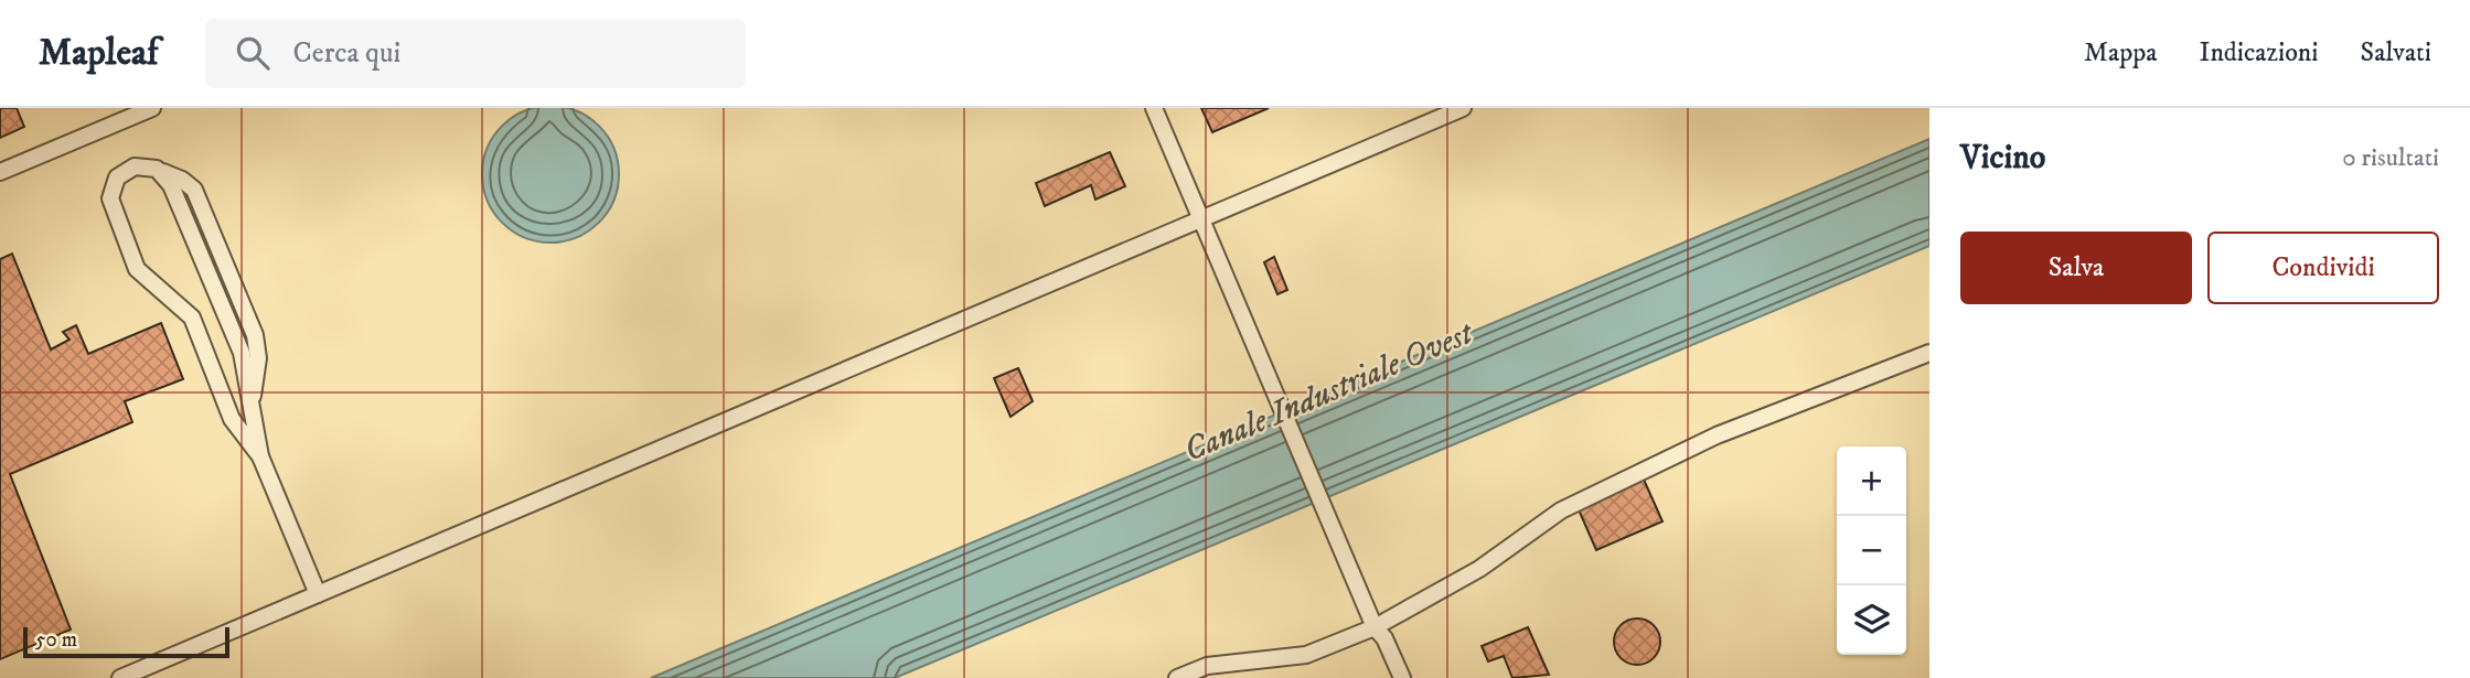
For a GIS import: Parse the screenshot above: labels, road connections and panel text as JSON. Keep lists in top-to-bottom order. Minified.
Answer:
{"water":["Canale Industriale Ovest"],"scale_bar":"50 m","page":{"header":"Mapleaf","search":"Cerca qui","nav":["Mappa","Indicazioni","Salvati"],"heading":["Vicino","0 risultati"],"buttons":["Salva","Condividi"],"map_buttons":["+","−"],"scale":"50 m"}}
